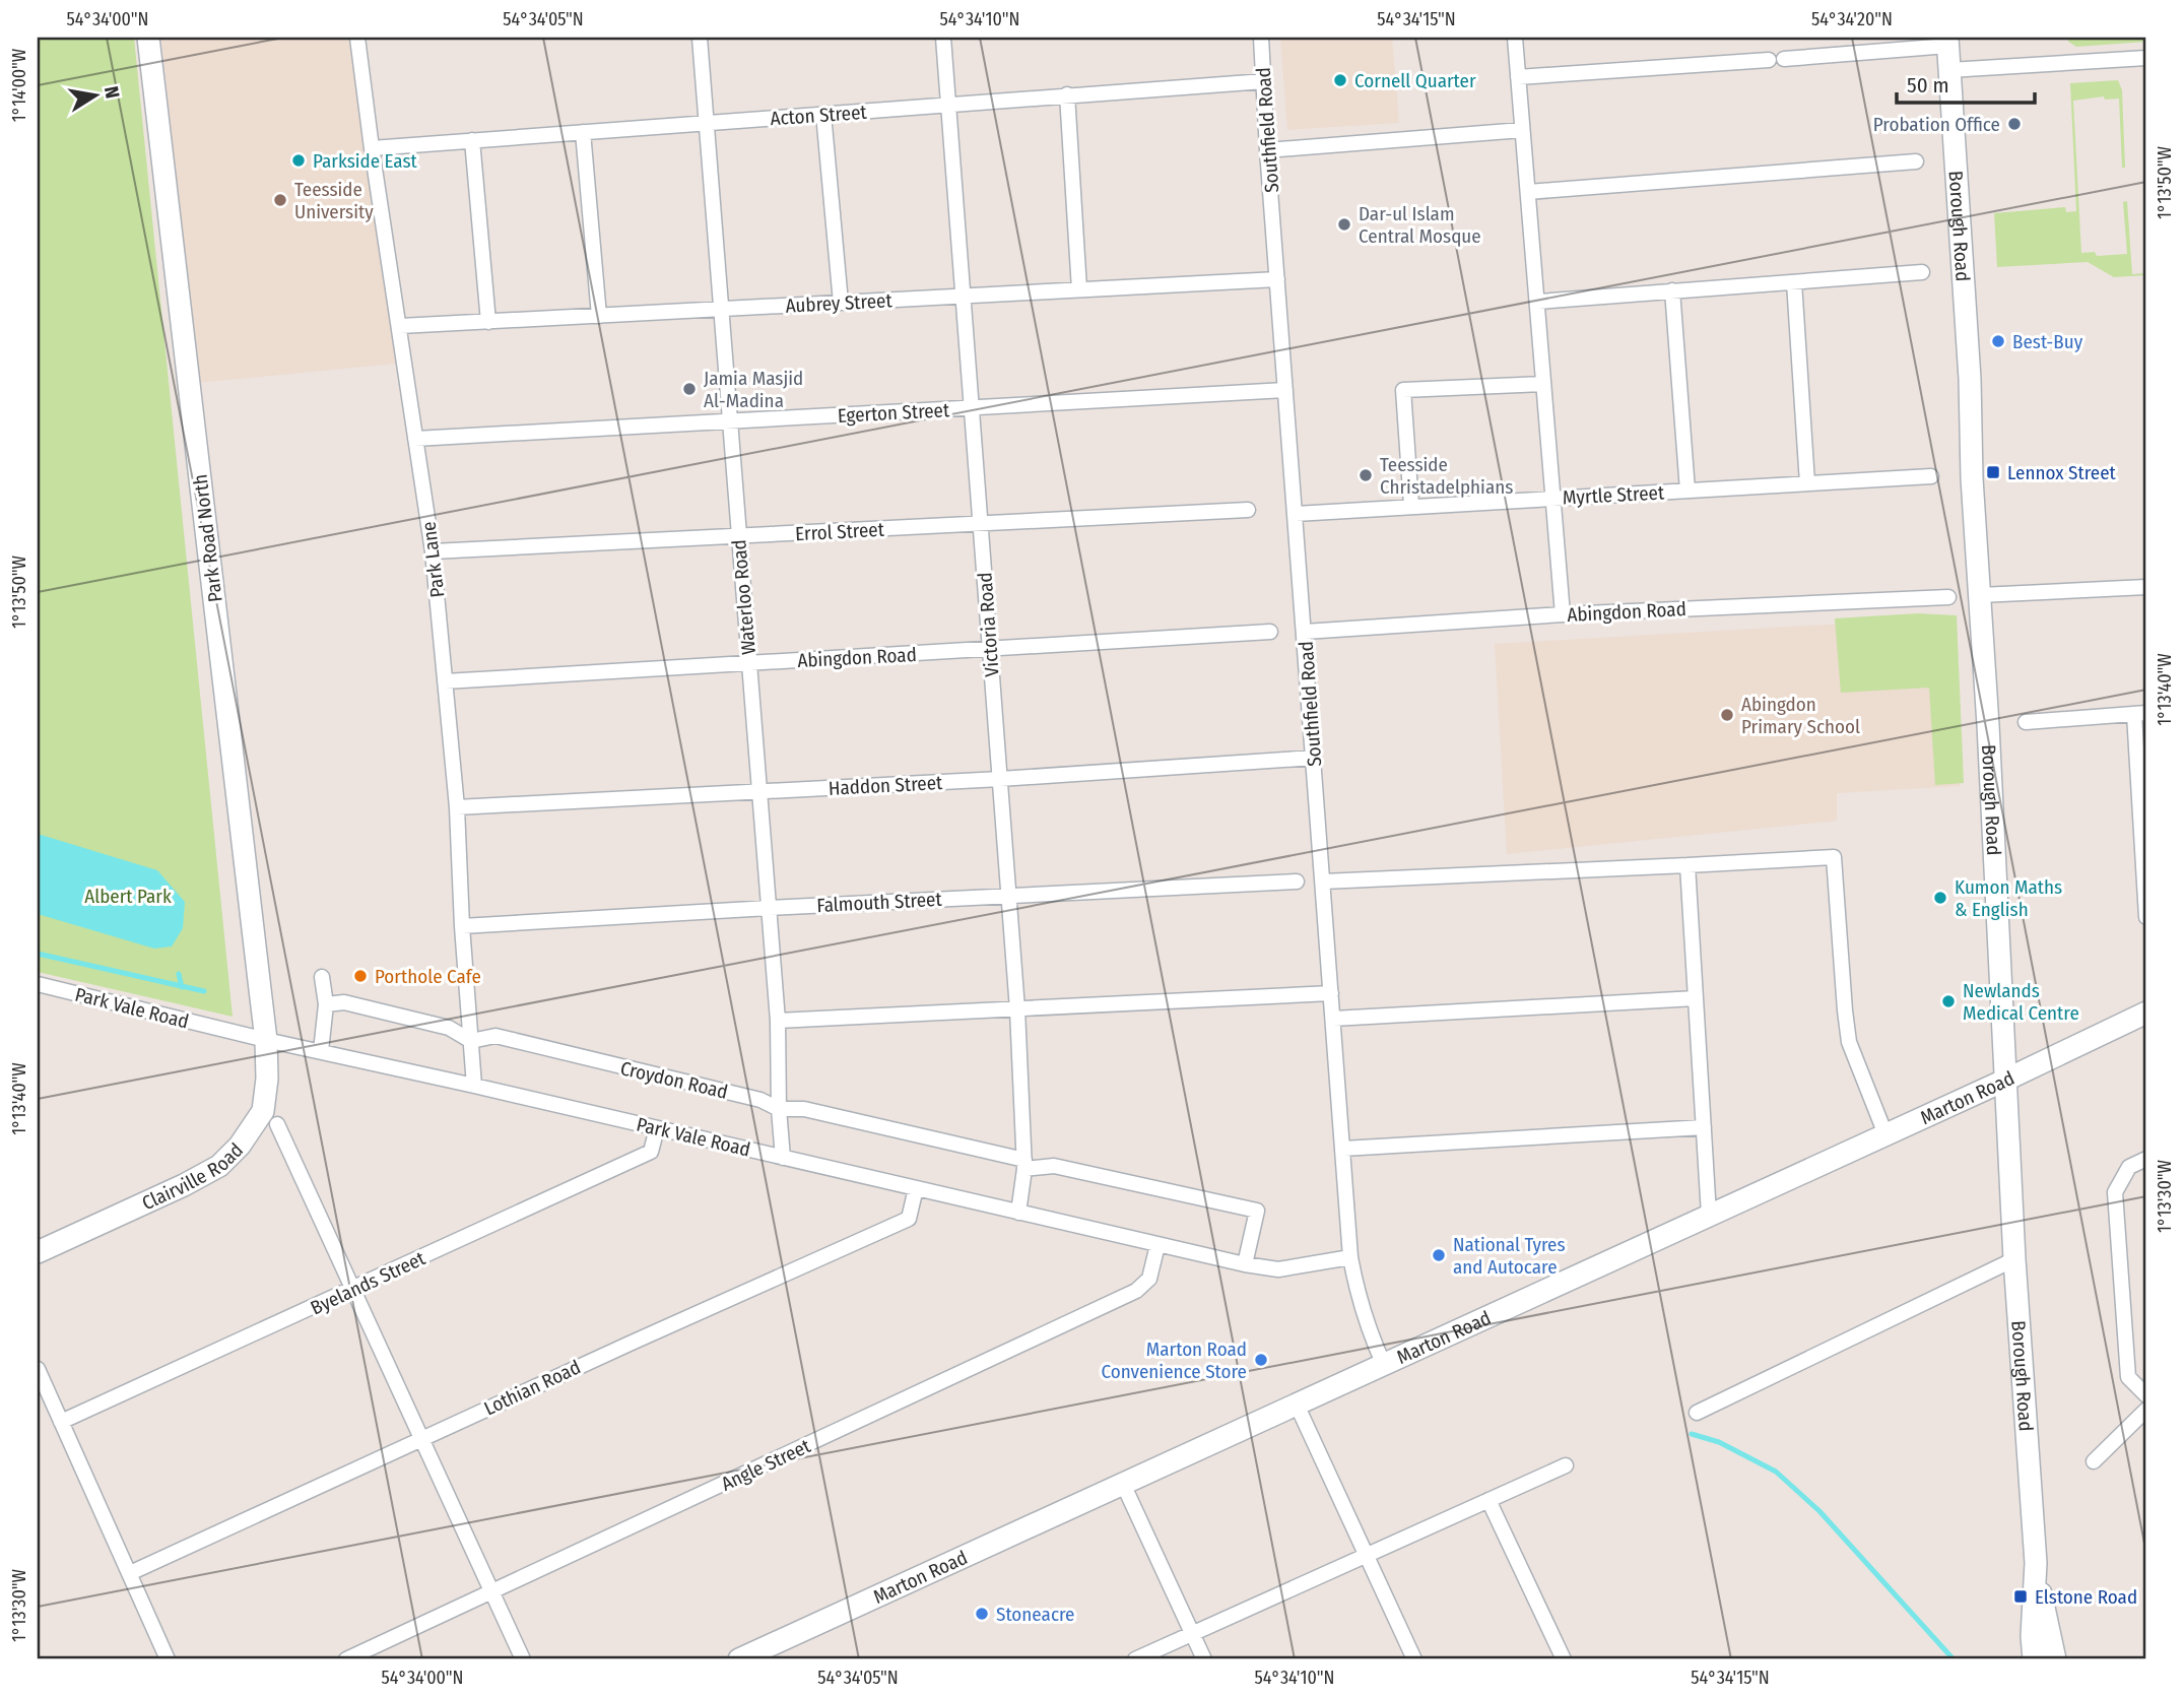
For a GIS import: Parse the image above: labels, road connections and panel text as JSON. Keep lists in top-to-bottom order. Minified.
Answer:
{"streets":{"street":["Acton Street","Southfield Road","Borough Road","Aubrey Street","Egerton Street","Myrtle Street","Errol Street","Park Road North","Park Lane","Waterloo Road","Abingdon Road","Victoria Road","Haddon Street","Falmouth Street","Park Vale Road","Croydon Road","Marton Road","Clairville Road","Byelands Street","Lothian Road","Angle Street"]},"crossings":[["Acton Street","Southfield Road"],["Acton Street","Park Lane"],["Acton Street","Waterloo Road"],["Acton Street","Victoria Road"],["Southfield Road","Aubrey Street"],["Southfield Road","Egerton Street"],["Southfield Road","Myrtle Street"],["Southfield Road","Abingdon Road"],["Southfield Road","Haddon Street"],["Southfield Road","Park Vale Road"],["Southfield Road","Marton Road"],["Borough Road","Marton Road"],["Aubrey Street","Park Lane"],["Aubrey Street","Waterloo Road"],["Aubrey Street","Victoria Road"],["Egerton Street","Park Lane"],["Egerton Street","Waterloo Road"],["Egerton Street","Victoria Road"],["Errol Street","Park Lane"],["Errol Street","Waterloo Road"],["Errol Street","Victoria Road"],["Park Road North","Park Vale Road"],["Park Road North","Clairville Road"],["Park Lane","Abingdon Road"],["Park Lane","Haddon Street"],["Park Lane","Falmouth Street"],["Park Lane","Park Vale Road"],["Park Lane","Croydon Road"],["Waterloo Road","Abingdon Road"],["Waterloo Road","Haddon Street"],["Waterloo Road","Falmouth Street"],["Waterloo Road","Park Vale Road"],["Waterloo Road","Croydon Road"],["Abingdon Road","Victoria Road"],["Victoria Road","Haddon Street"],["Victoria Road","Falmouth Street"],["Victoria Road","Park Vale Road"],["Victoria Road","Croydon Road"],["Park Vale Road","Croydon Road"],["Park Vale Road","Clairville Road"],["Park Vale Road","Byelands Street"],["Park Vale Road","Lothian Road"],["Park Vale Road","Angle Street"]],"parks":["Albert Park"],"places":{"other":["Cornell Quarter","Probation Office","Parkside East","Teesside University","Dar-ul Islam Central Mosque","Best-Buy","Jamia Masjid Al-Madina","Teesside Christadelphians","Abingdon Primary School","Kumon Maths & English","Porthole Cafe","Newlands Medical Centre","National Tyres and Autocare","Marton Road Convenience Store","Stoneacre"],"transit":["Lennox Street","Elstone Road"]},"scale_bar":"50 m","north":"right","coordinates":["54°34'00\"N","54°34'05\"N","54°34'10\"N","54°34'15\"N","54°34'20\"N","1°14'00\"W","1°13'50\"W","1°13'40\"W","1°13'30\"W"]}
